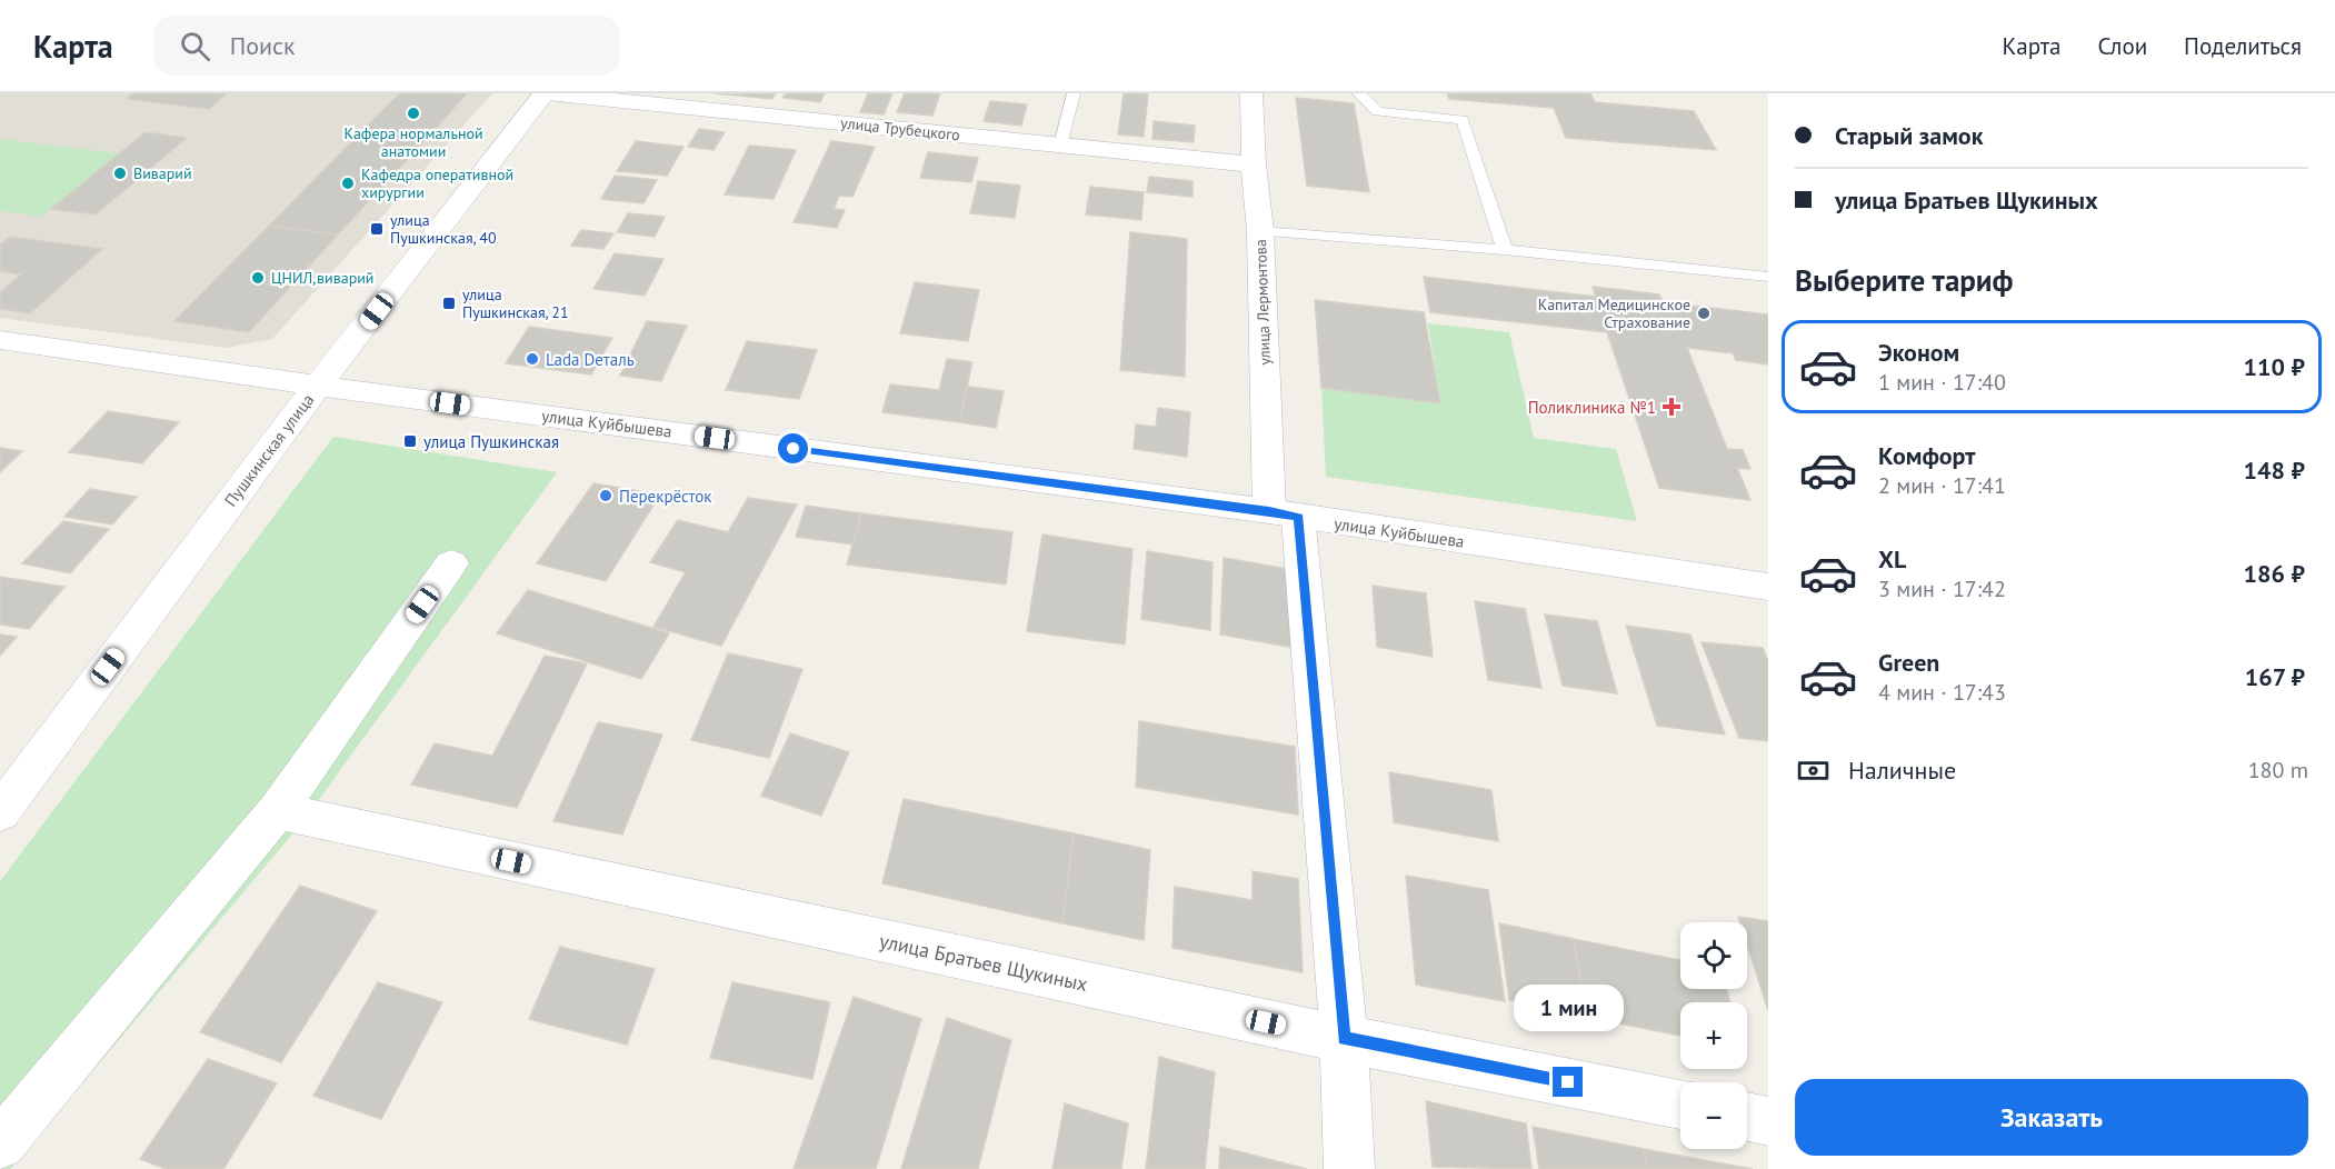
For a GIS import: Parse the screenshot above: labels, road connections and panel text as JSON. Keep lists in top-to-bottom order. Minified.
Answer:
{"streets":{"street":["улица Трубецкого","улица Лермонтова","улица Куйбышева","Пушкинская улица","улица Братьев Щукиных"]},"crossings":[["улица Трубецкого","улица Лермонтова"],["улица Трубецкого","Пушкинская улица"],["улица Лермонтова","улица Куйбышева"],["улица Лермонтова","улица Братьев Щукиных"],["улица Куйбышева","Пушкинская улица"]],"places":{"other":["Кафера нормальной анатомии","Виварий","Кафедра оперативной хирургии","ЦНИЛ,виварий","Капитал Медицинское Страхование","Lada Dеталь","Перекрёсток"],"transit":["улица Пушкинская, 40","улица Пушкинская, 21","улица Пушкинская"],"health":["Поликлиника №1"]},"page":{"header":"Карта","search":"Поиск","nav":["Карта","Слои","Поделиться"],"banner":["Старый замок","улица Братьев Щукиных"],"heading":"Выберите тариф","list":[{"name":"Эконом","note":"1 мин · 17:40","value":"110 ₽"},{"name":"Комфорт","note":"2 мин · 17:41","value":"148 ₽"},{"name":"XL","note":"3 мин · 17:42","value":"186 ₽"},{"name":"Green","note":"4 мин · 17:43","value":"167 ₽"}],"pay":["Наличные","180 m"],"map_buttons":["+","−"],"bubble":"1 мин","buttons":"Заказать"}}
